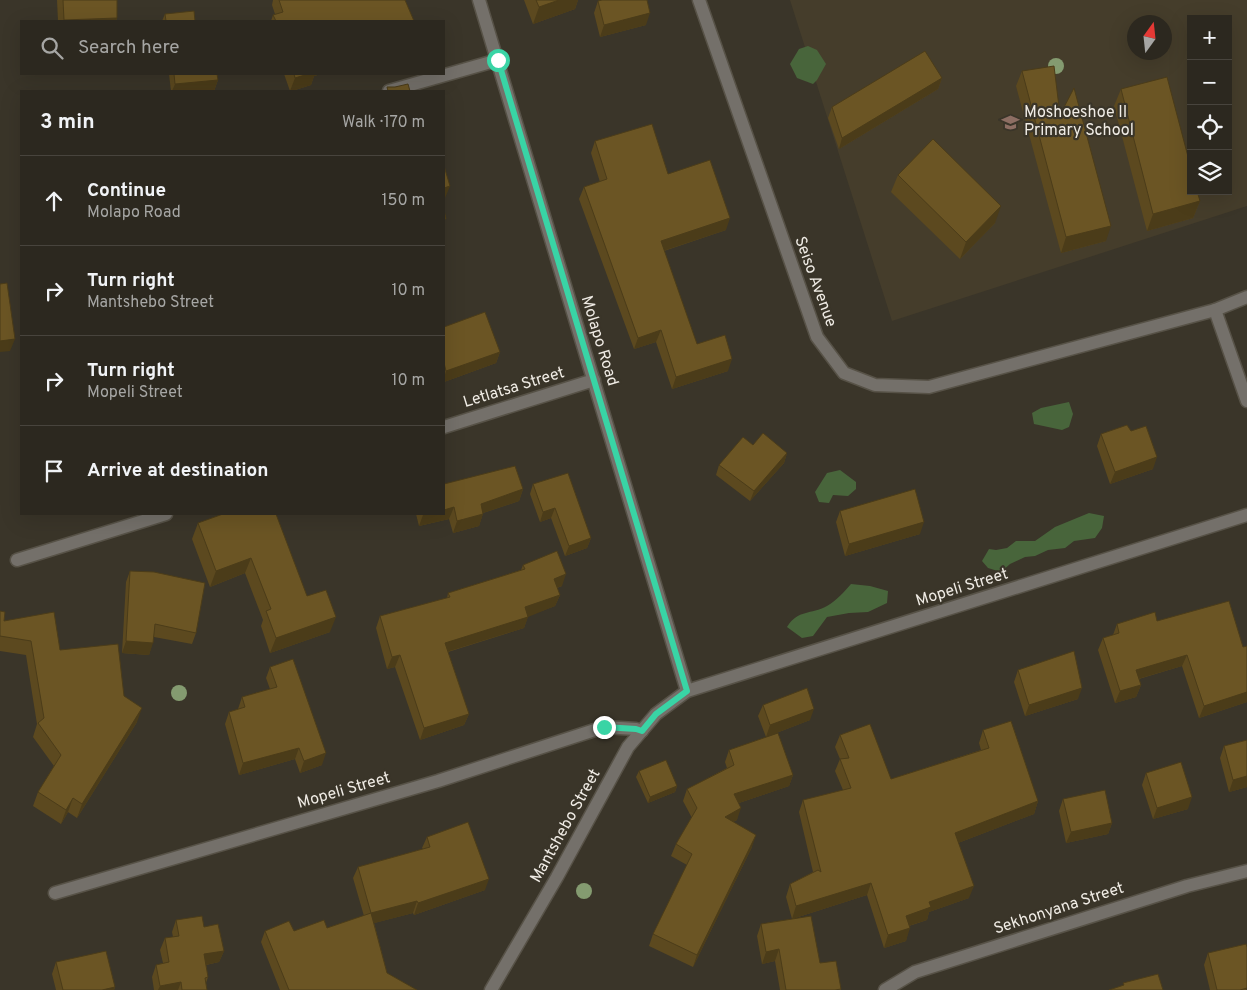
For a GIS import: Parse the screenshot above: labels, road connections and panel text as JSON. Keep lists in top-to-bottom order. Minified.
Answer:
{"streets":{"street":["Seiso Avenue","Molapo Road","Letlatsa Street","Mopeli Street","Mantshebo Street","Sekhonyana Street"]},"crossings":[["Molapo Road","Letlatsa Street"],["Molapo Road","Mopeli Street"],["Molapo Road","Mantshebo Street"],["Mopeli Street","Mantshebo Street"]],"places":{"school or university":["Moshoeshoe II Primary School"]},"north":"top","page":{"map_buttons":["+","−"],"search":"Search here","heading":["3 min","Walk · 170 m"],"list":[["Continue","Molapo Road","150 m"],["Turn right","Mantshebo Street","10 m"],["Turn right","Mopeli Street","10 m"],"Arrive at destination"]}}
